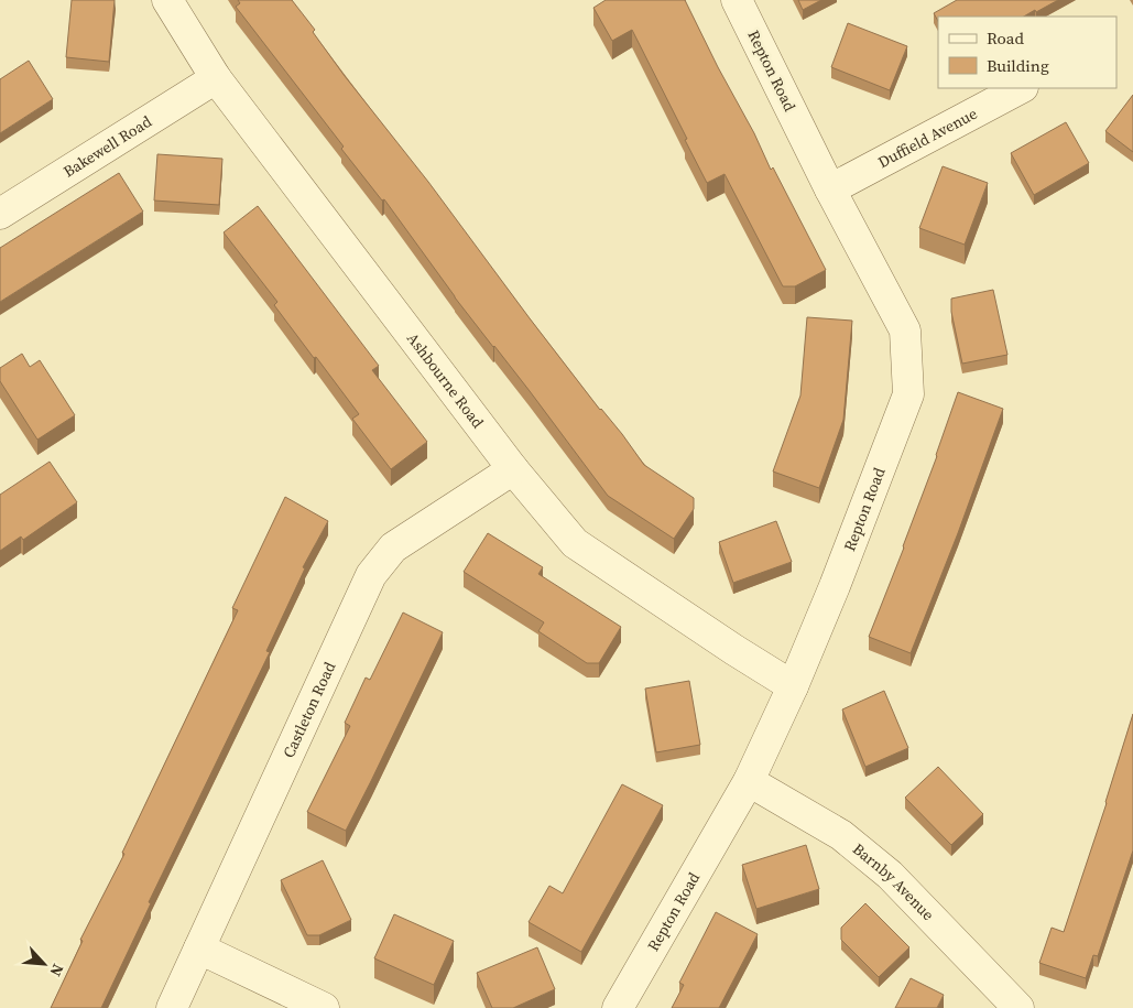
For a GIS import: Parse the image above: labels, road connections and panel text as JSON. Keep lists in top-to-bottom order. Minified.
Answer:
{"streets":{"street":["Repton Road","Duffield Avenue","Bakewell Road","Ashbourne Road","Castleton Road","Barnby Avenue"]},"crossings":[["Repton Road","Duffield Avenue"],["Repton Road","Ashbourne Road"],["Repton Road","Barnby Avenue"],["Bakewell Road","Ashbourne Road"],["Ashbourne Road","Castleton Road"]],"legend":["Road","Building"],"north":"bottom right"}
